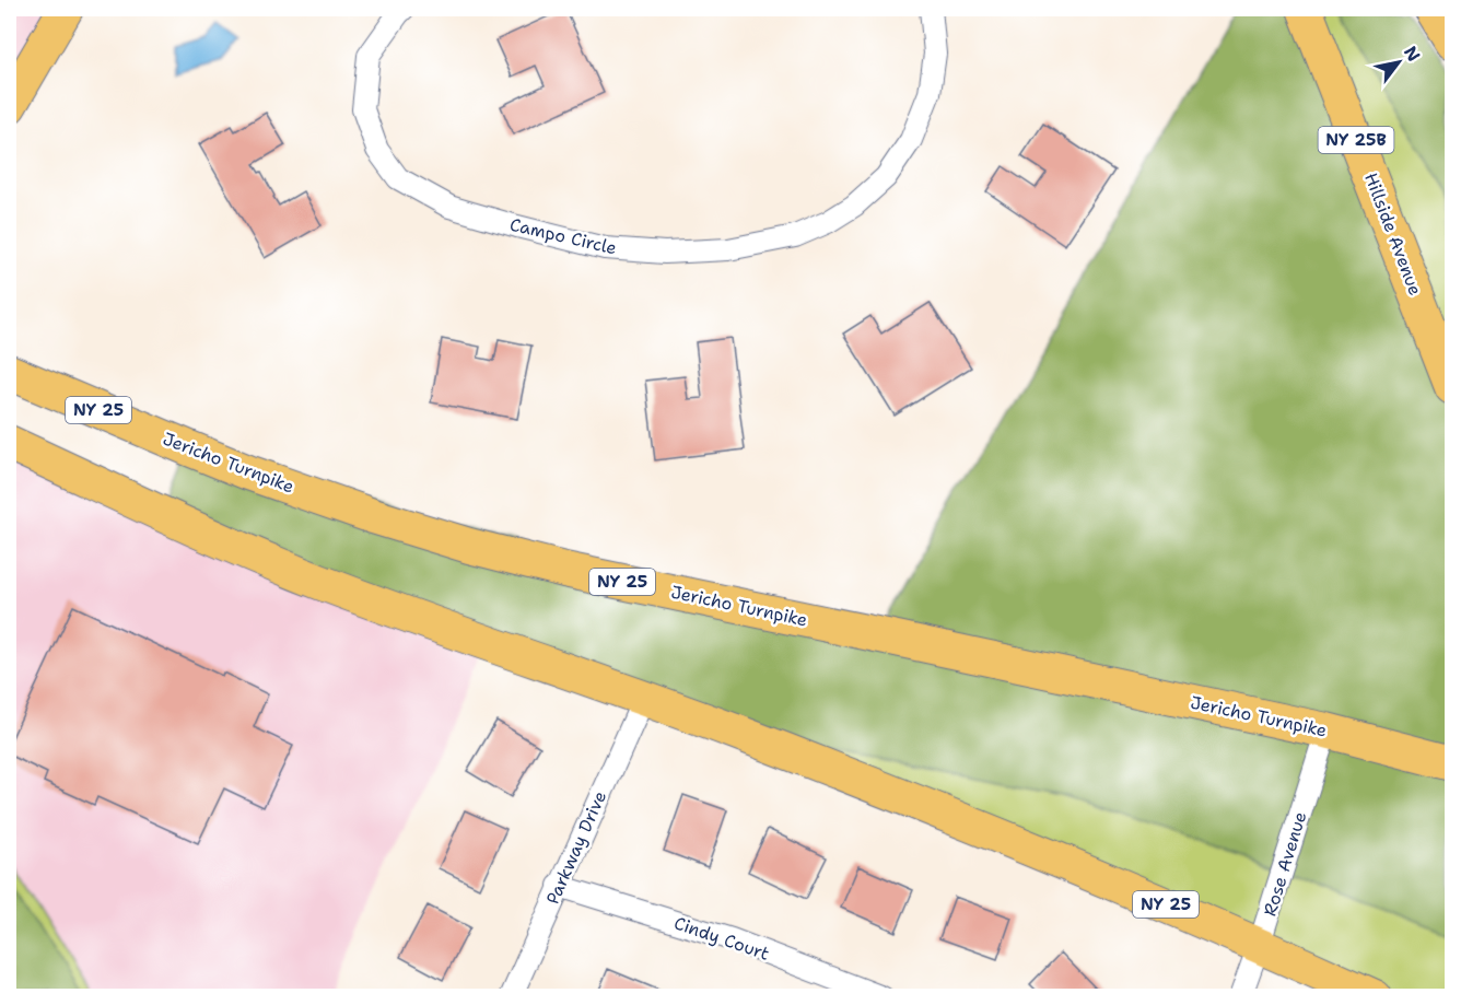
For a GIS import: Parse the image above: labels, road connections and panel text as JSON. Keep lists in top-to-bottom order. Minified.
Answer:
{"streets":{"main road":["NY 25B","Hillside Avenue","NY 25","Jericho Turnpike"],"street":["Campo Circle","Parkway Drive","Rose Avenue","Cindy Court"]},"crossings":[["NY 25","Parkway Drive"],["NY 25","Rose Avenue"],["Jericho Turnpike","Rose Avenue"],["Parkway Drive","Cindy Court"]],"north":"top right"}
